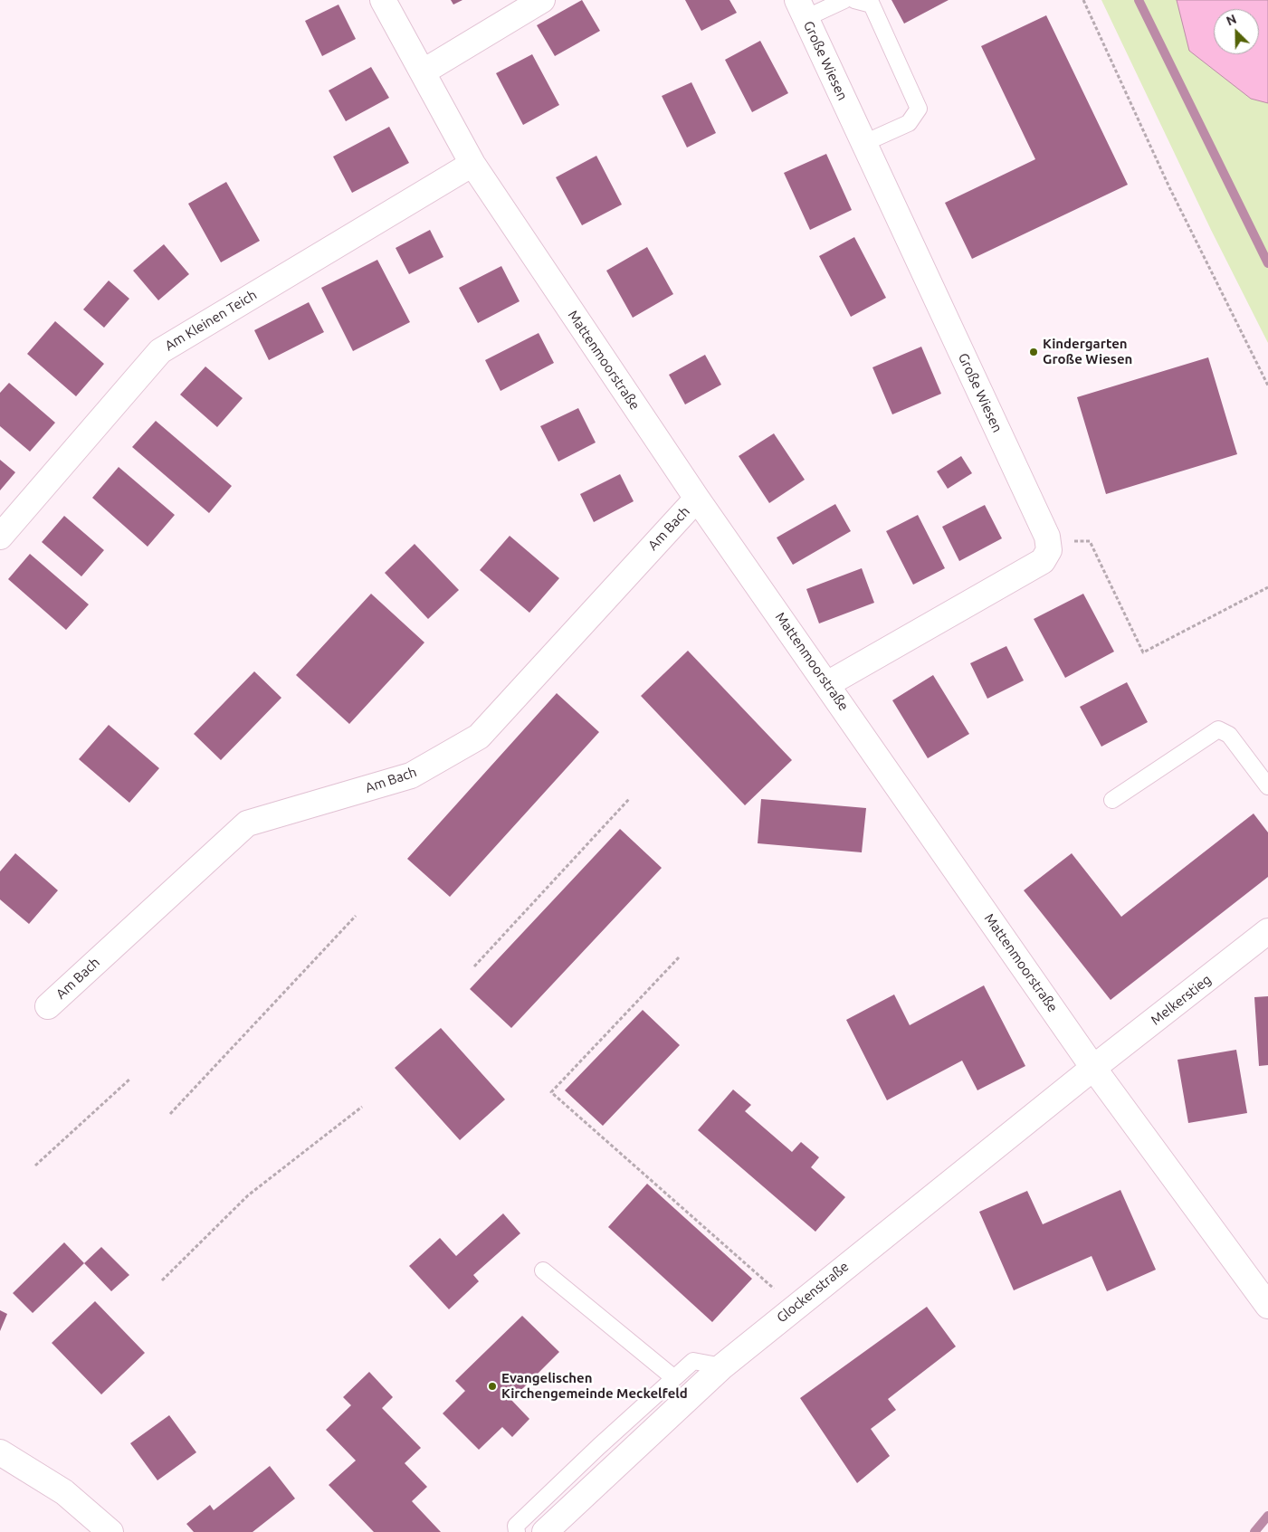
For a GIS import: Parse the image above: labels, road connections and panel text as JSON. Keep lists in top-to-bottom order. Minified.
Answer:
{"streets":{"street":["Große Wiesen","Am Kleinen Teich","Mattenmoorstraße","Am Bach","Melkerstieg","Glockenstraße"]},"crossings":[["Am Kleinen Teich","Mattenmoorstraße"],["Mattenmoorstraße","Am Bach"],["Mattenmoorstraße","Melkerstieg"],["Mattenmoorstraße","Glockenstraße"],["Melkerstieg","Glockenstraße"]],"places":["Kindergarten Große Wiesen","Evangelischen Kirchengemeinde Meckelfeld"],"north":"top left"}
